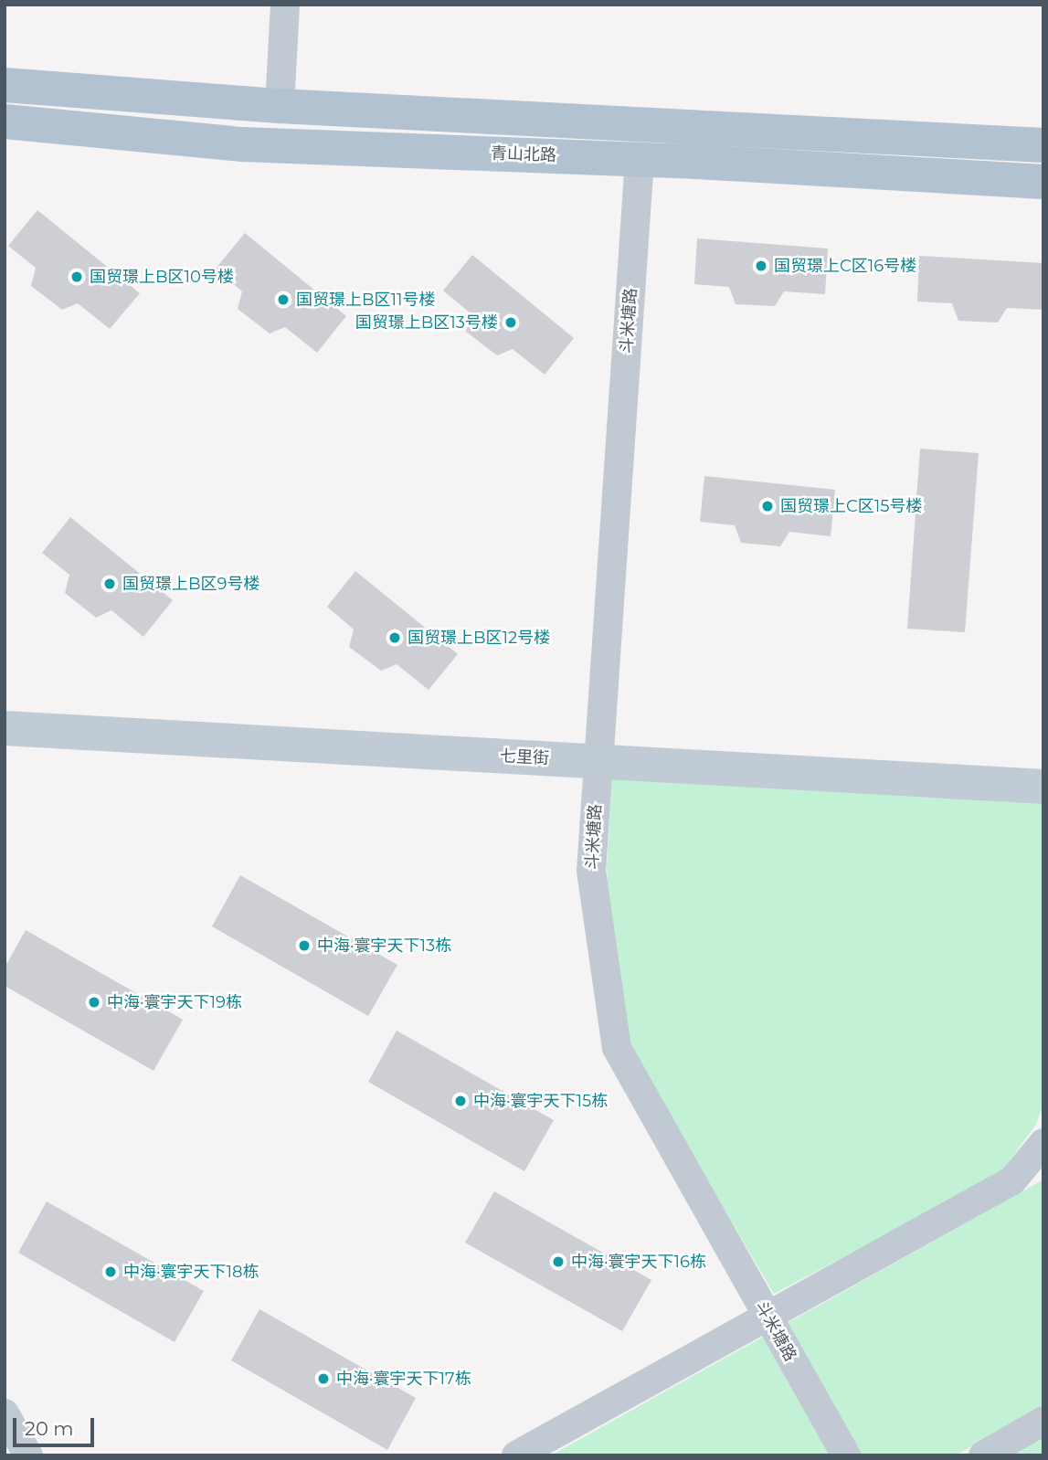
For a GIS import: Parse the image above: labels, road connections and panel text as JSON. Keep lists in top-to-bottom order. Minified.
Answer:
{"streets":{"main road":["青山北路"],"street":["斗米塘路","七里街"]},"crossings":[["青山北路","斗米塘路"],["斗米塘路","七里街"]],"places":["国贸璟上C区16号楼","国贸璟上B区10号楼","国贸璟上B区11号楼","国贸璟上B区13号楼","国贸璟上C区15号楼","国贸璟上B区9号楼","国贸璟上B区12号楼","中海·寰宇天下13栋","中海·寰宇天下19栋","中海·寰宇天下15栋","中海·寰宇天下16栋","中海·寰宇天下18栋","中海·寰宇天下17栋"],"scale_bar":"20 m"}
